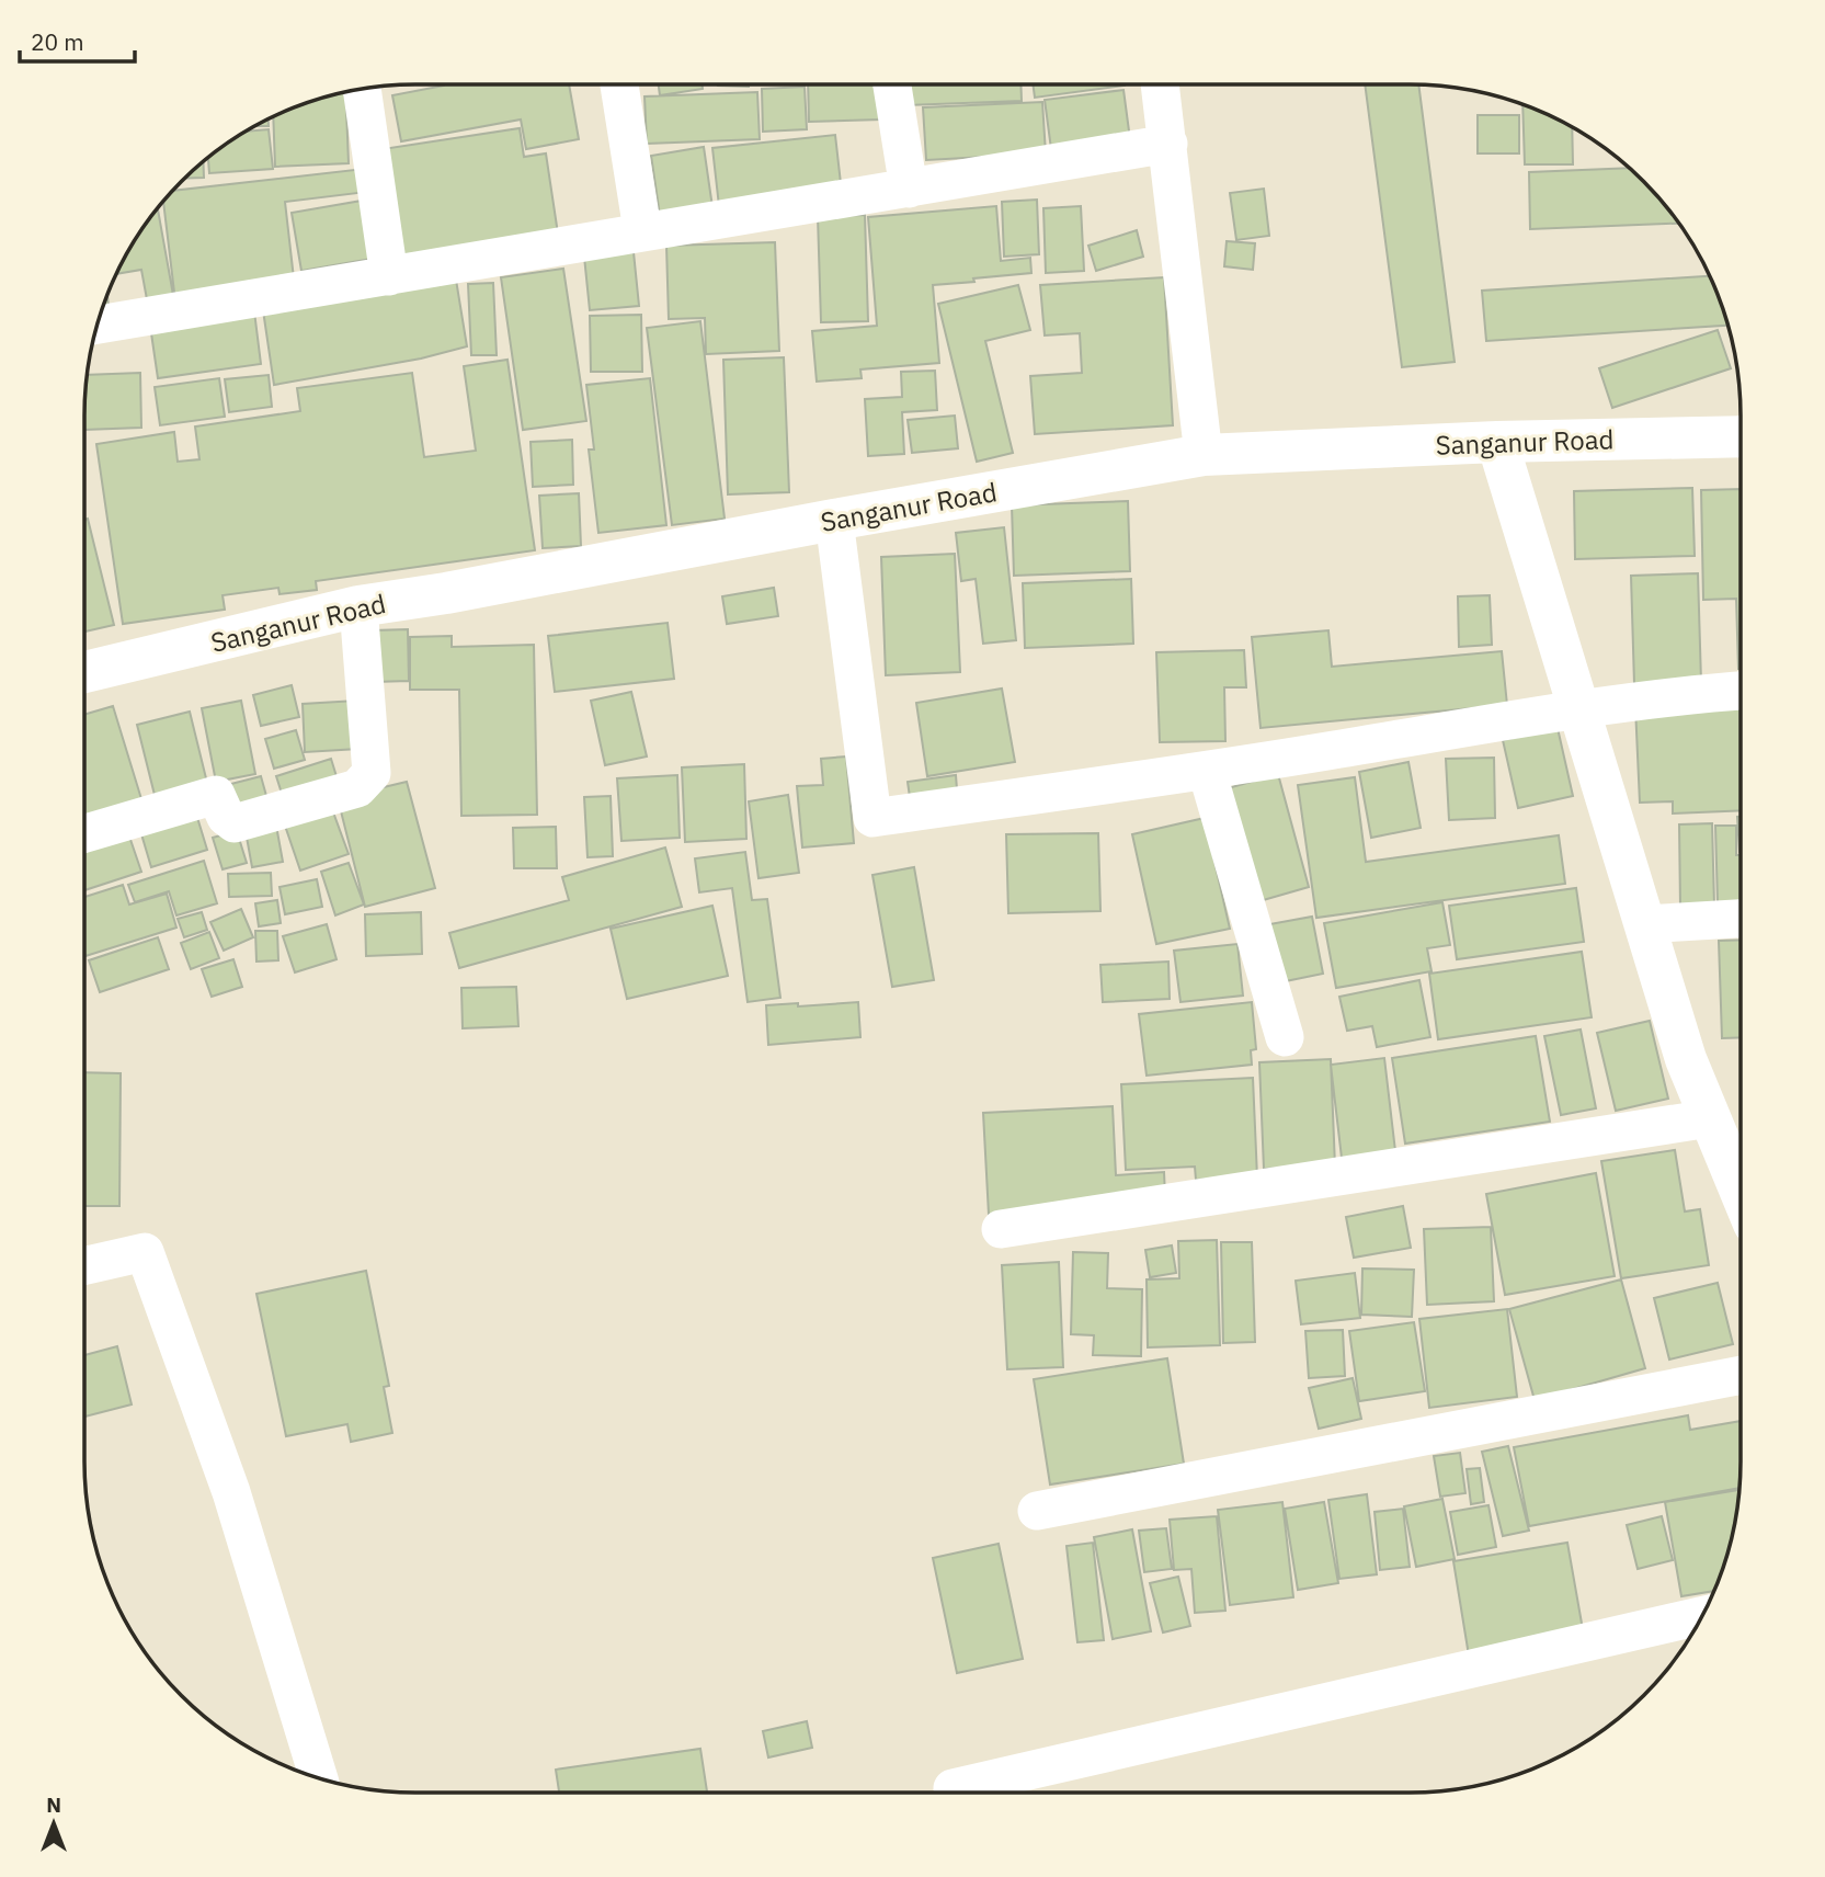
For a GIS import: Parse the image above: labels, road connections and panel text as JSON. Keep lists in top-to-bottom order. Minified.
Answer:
{"streets":{"main road":["Sanganur Road"]},"scale_bar":"20 m","north":"top"}
